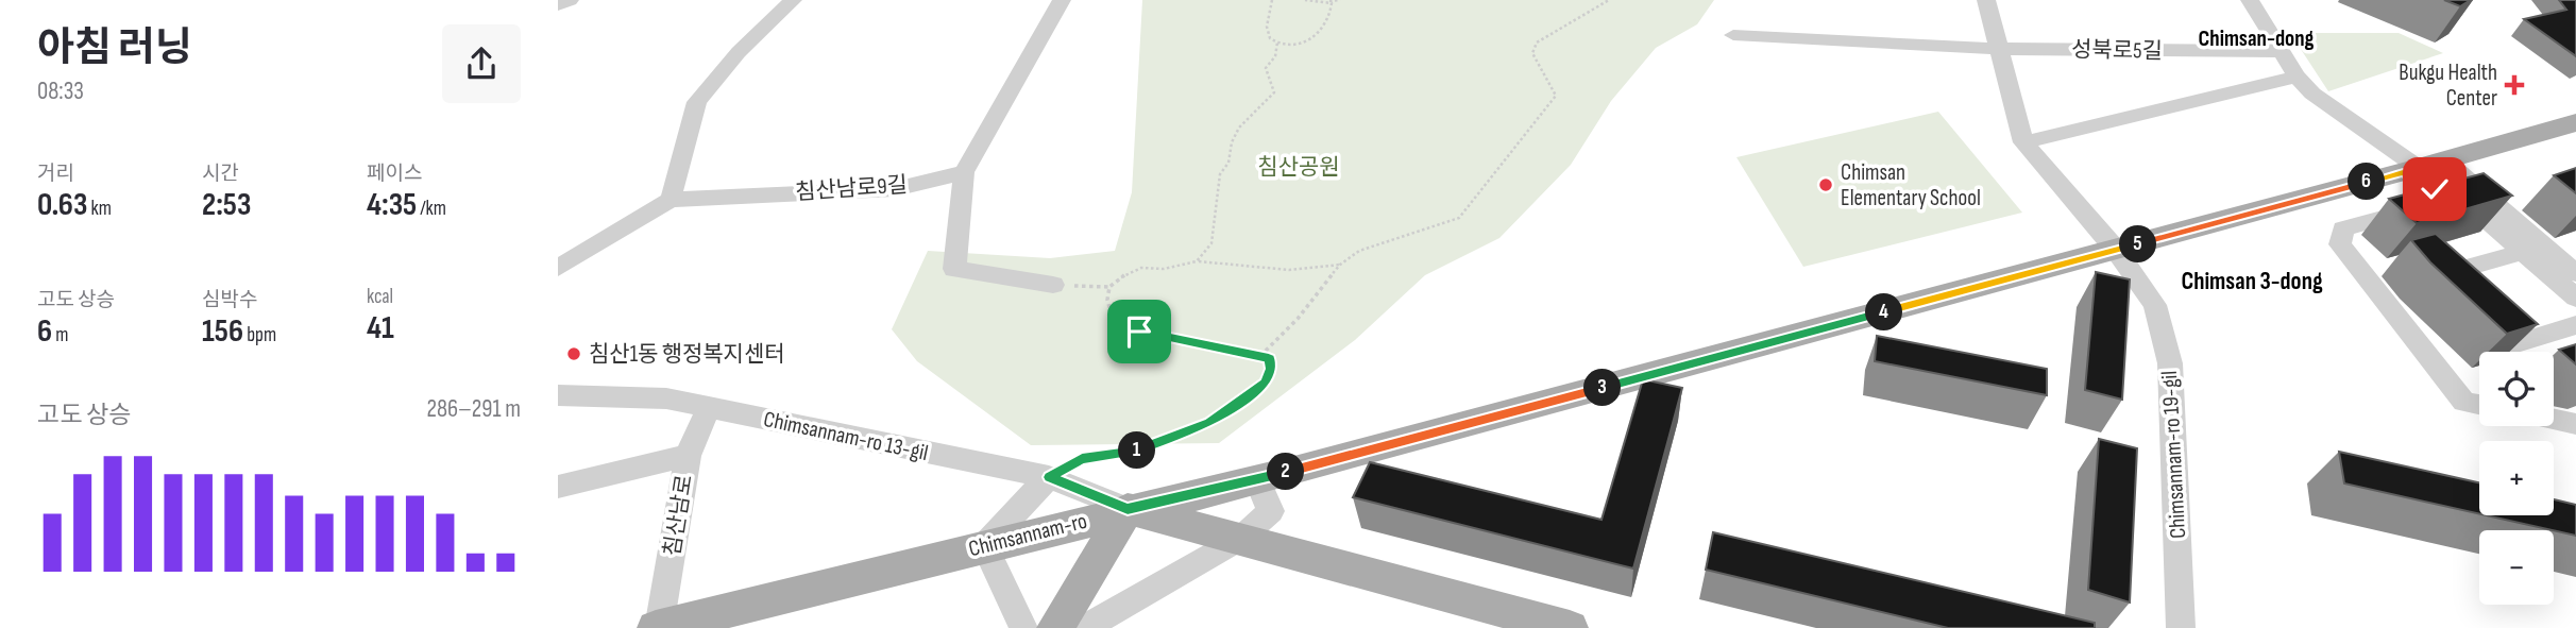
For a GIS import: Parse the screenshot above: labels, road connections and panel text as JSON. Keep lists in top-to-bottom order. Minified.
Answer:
{"streets":{"main road":["Chimsannam-ro"],"street":["성북로5길","침산남로9길","Chimsannam-ro 13-gil","Chimsannam-ro 19-gil","침산남로"]},"crossings":[["Chimsannam-ro 13-gil","침산남로"],["Chimsannam-ro 13-gil","Chimsannam-ro"],["침산남로","Chimsannam-ro"]],"districts":["Chimsan-dong","Chimsan 3-dong"],"parks":["침산공원"],"places":{"health":["Bukgu Health Center"],"other":["Chimsan Elementary School","침산1동 행정복지센터"]},"page":{"heading":["아침 러닝","08:33"],"stats":[["거리","0.63 km"],["시간","2:53"],["페이스","4:35 /km"],["고도 상승","6 m"],["심박수","156 bpm"],["kcal","41"]],"pins":["6","5","4","3","1","2"],"map_buttons":["+","−"],"chart":["고도 상승","286–291 m"]}}
